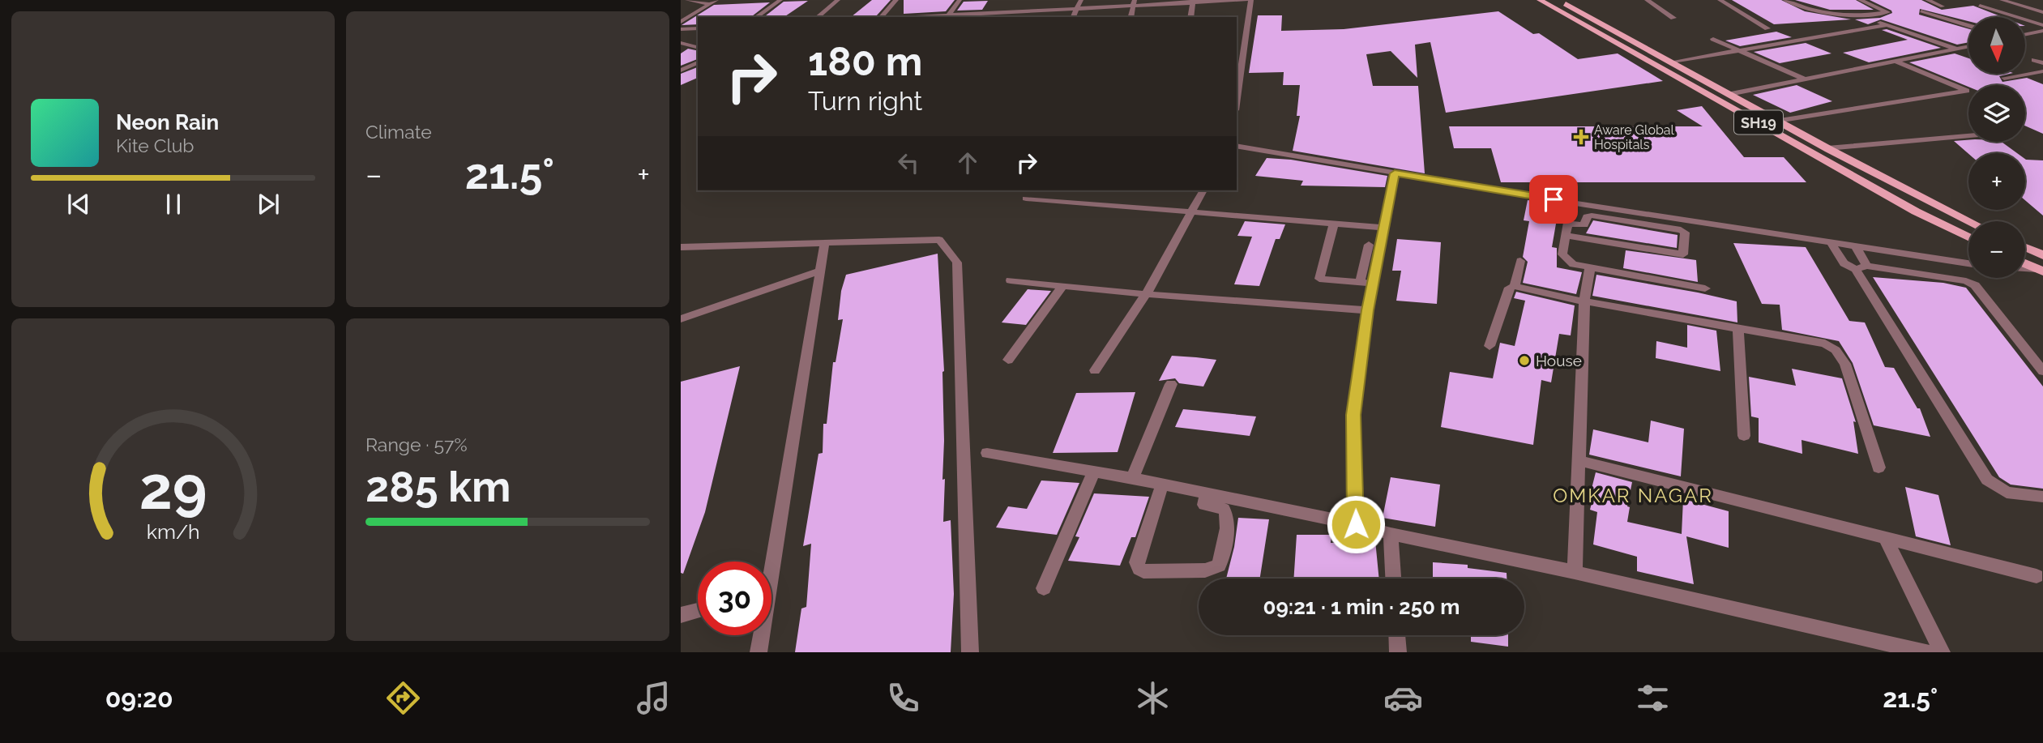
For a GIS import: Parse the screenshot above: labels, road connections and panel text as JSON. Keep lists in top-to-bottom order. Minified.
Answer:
{"streets":{"main road":["SH19"]},"districts":["OMKAR NAGAR"],"places":{"health":["Aware Global Hospitals"],"other":["House"]},"north":"bottom","page":{"tile":["Climate",["Range · 57%","285 km"]],"map_buttons":["+","−"],"turn":["180 m","Turn right"],"song":["Neon Rain","Kite Club"],"heat":["−","21.5°","+"],"limit":"30","trip":"09:21 · 1 min · 250 m","tabs":["09:20","21.5°"],"gauge":["29","km/h"]}}
